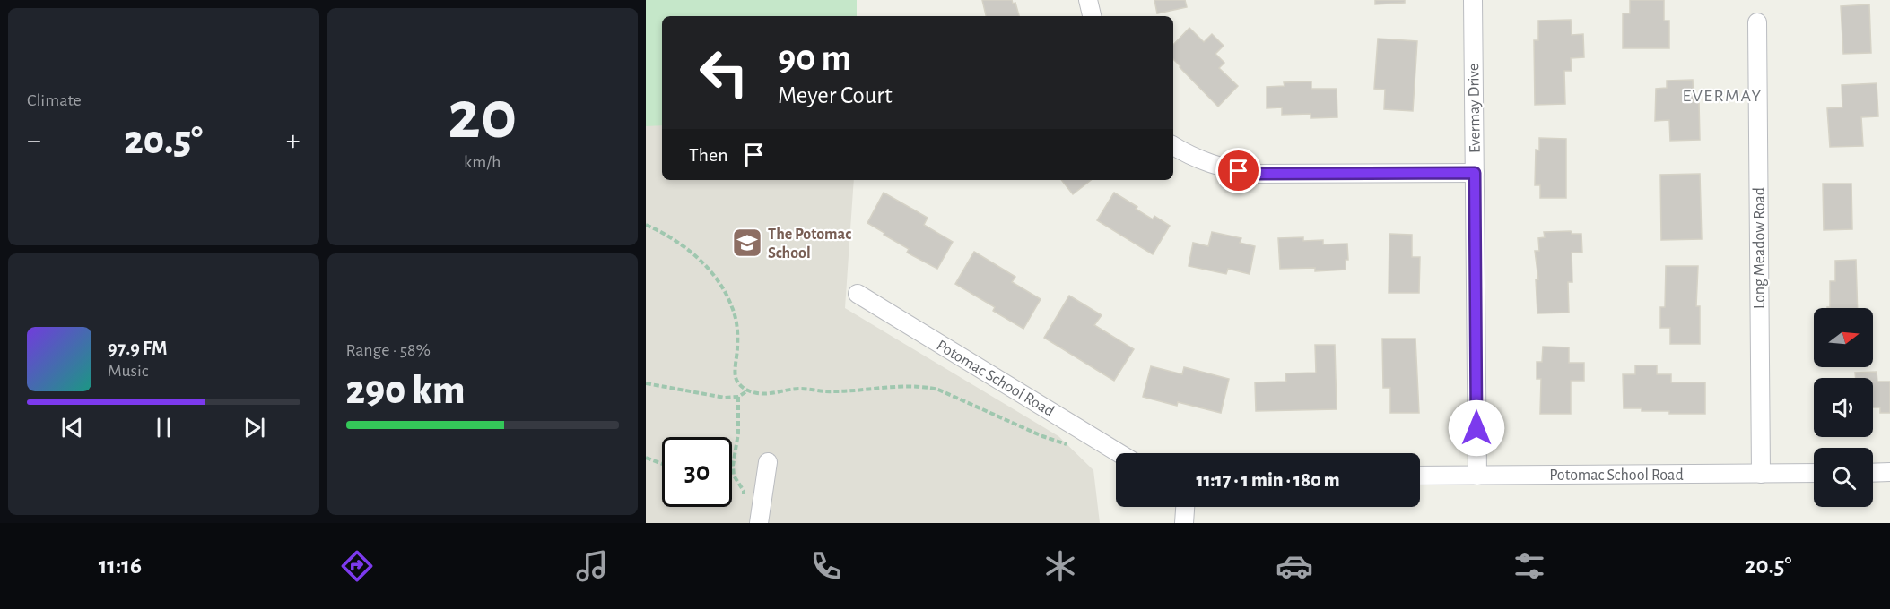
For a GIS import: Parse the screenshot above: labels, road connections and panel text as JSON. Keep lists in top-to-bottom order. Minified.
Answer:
{"streets":{"street":["Evermay Drive","Long Meadow Road","Potomac School Road"]},"crossings":[["Evermay Drive","Potomac School Road"],["Long Meadow Road","Potomac School Road"]],"districts":["EVERMAY"],"places":{"school or university":["The Potomac School"]},"north":"right","page":{"tile":["Climate",["20","km/h"],["Range · 58%","290 km"]],"turn":["90 m","Meyer Court"],"heat":["−","20.5°","+"],"then":"Then","song":["97.9 FM","Music"],"limit":"30","trip":"11:17 · 1 min · 180 m","tabs":["11:16","20.5°"]}}
